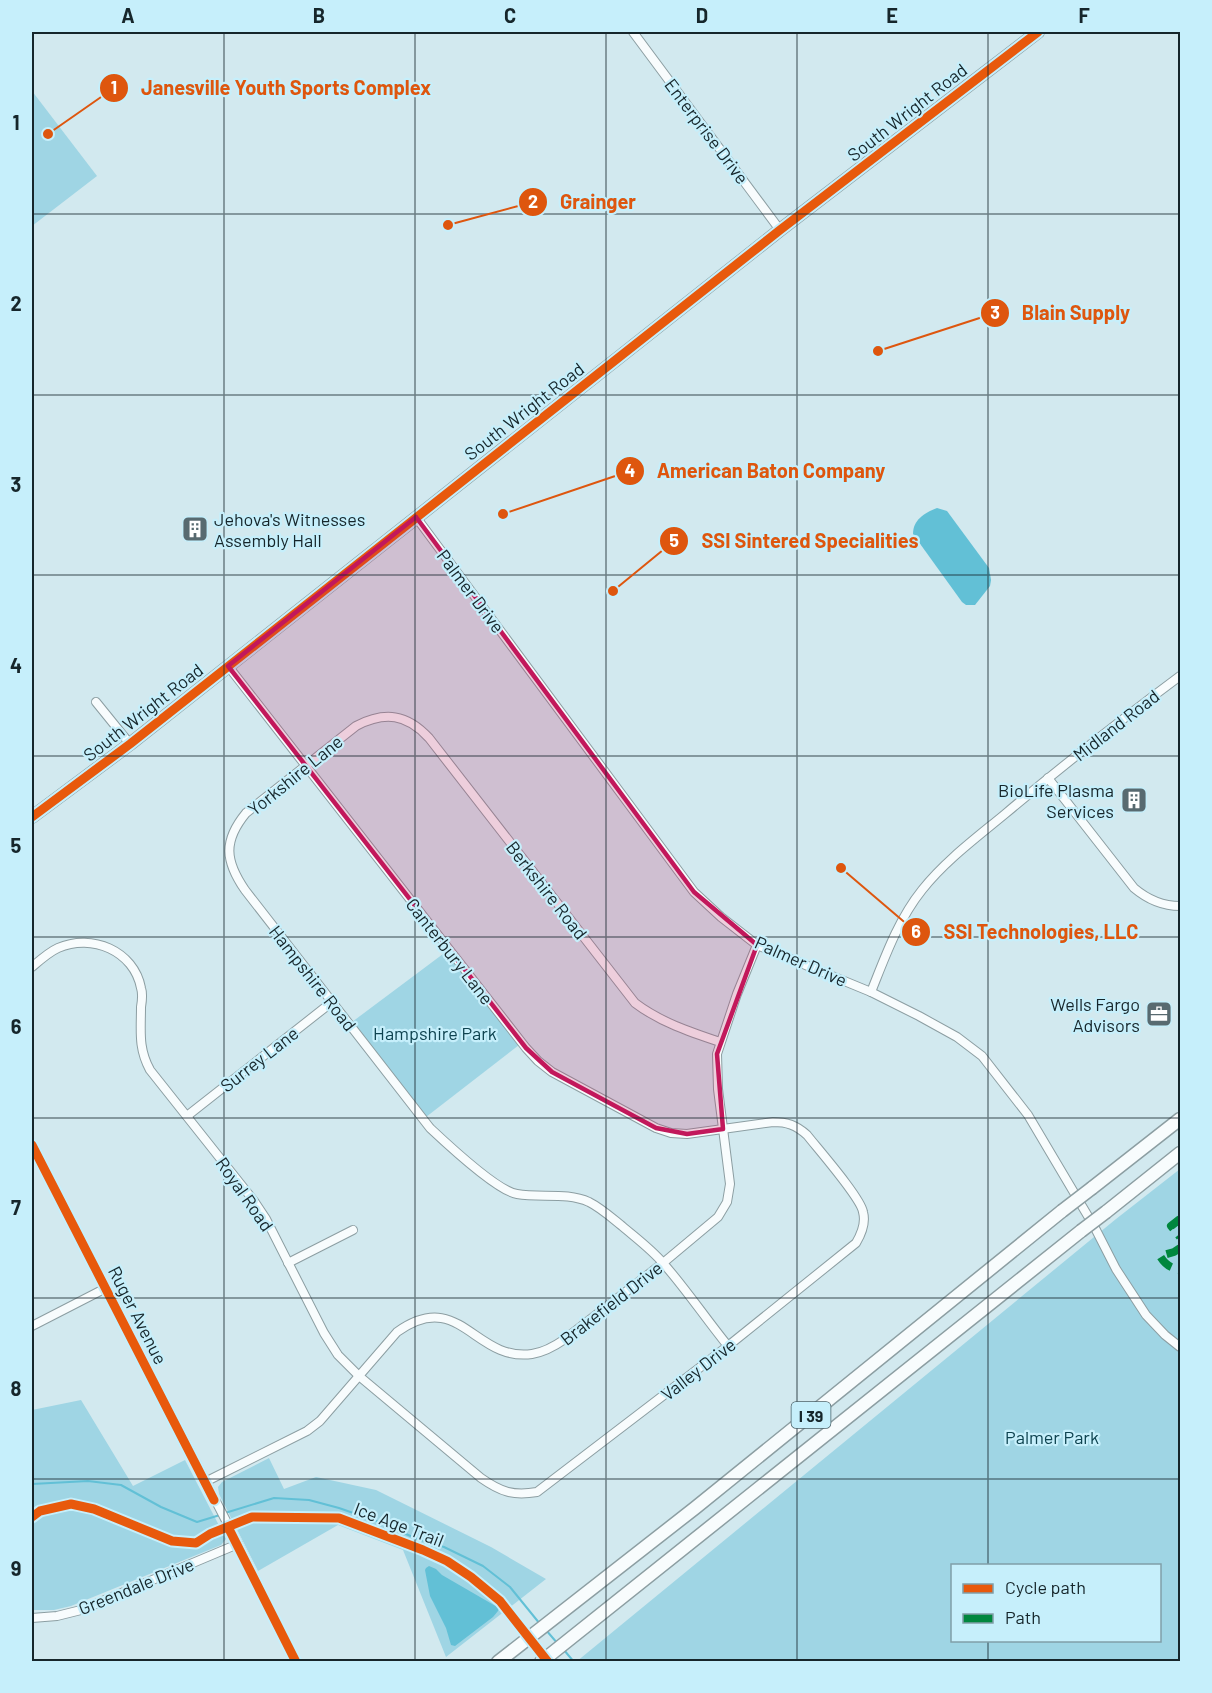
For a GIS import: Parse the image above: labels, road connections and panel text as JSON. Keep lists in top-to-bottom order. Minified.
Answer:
{"streets":{"highway":["I 39"],"main road":["South Wright Road"],"street":["Enterprise Drive","Palmer Drive","Midland Road","Yorkshire Lane","Berkshire Road","Canterbury Lane","Hampshire Road","Surrey Lane","Royal Road","Brakefield Drive","Ruger Avenue","Valley Drive","Greendale Drive"],"cycle path":["Ice Age Trail"]},"crossings":[["South Wright Road","Enterprise Drive"],["South Wright Road","Palmer Drive"],["South Wright Road","Canterbury Lane"],["Palmer Drive","Midland Road"],["Palmer Drive","Brakefield Drive"],["Yorkshire Lane","Berkshire Road"],["Yorkshire Lane","Canterbury Lane"],["Yorkshire Lane","Hampshire Road"],["Berkshire Road","Brakefield Drive"],["Canterbury Lane","Brakefield Drive"],["Canterbury Lane","Valley Drive"],["Hampshire Road","Surrey Lane"],["Hampshire Road","Brakefield Drive"],["Hampshire Road","Valley Drive"],["Surrey Lane","Royal Road"],["Royal Road","Brakefield Drive"],["Royal Road","Valley Drive"],["Brakefield Drive","Ruger Avenue"],["Ruger Avenue","Greendale Drive"]],"parks":["Hampshire Park","Palmer Park"],"places":{"other":["Janesville Youth Sports Complex","Grainger","Blain Supply","American Baton Company","SSI Sintered Specialities","SSI Technologies, LLC"],"building":["Jehova's Witnesses Assembly Hall","BioLife Plasma Services"],"office":["Wells Fargo Advisors"]},"legend":["Cycle path","Path"],"grid":{"columns":["A","B","C","D","E","F"],"rows":["1","2","3","4","5","6","7","8","9"]}}
